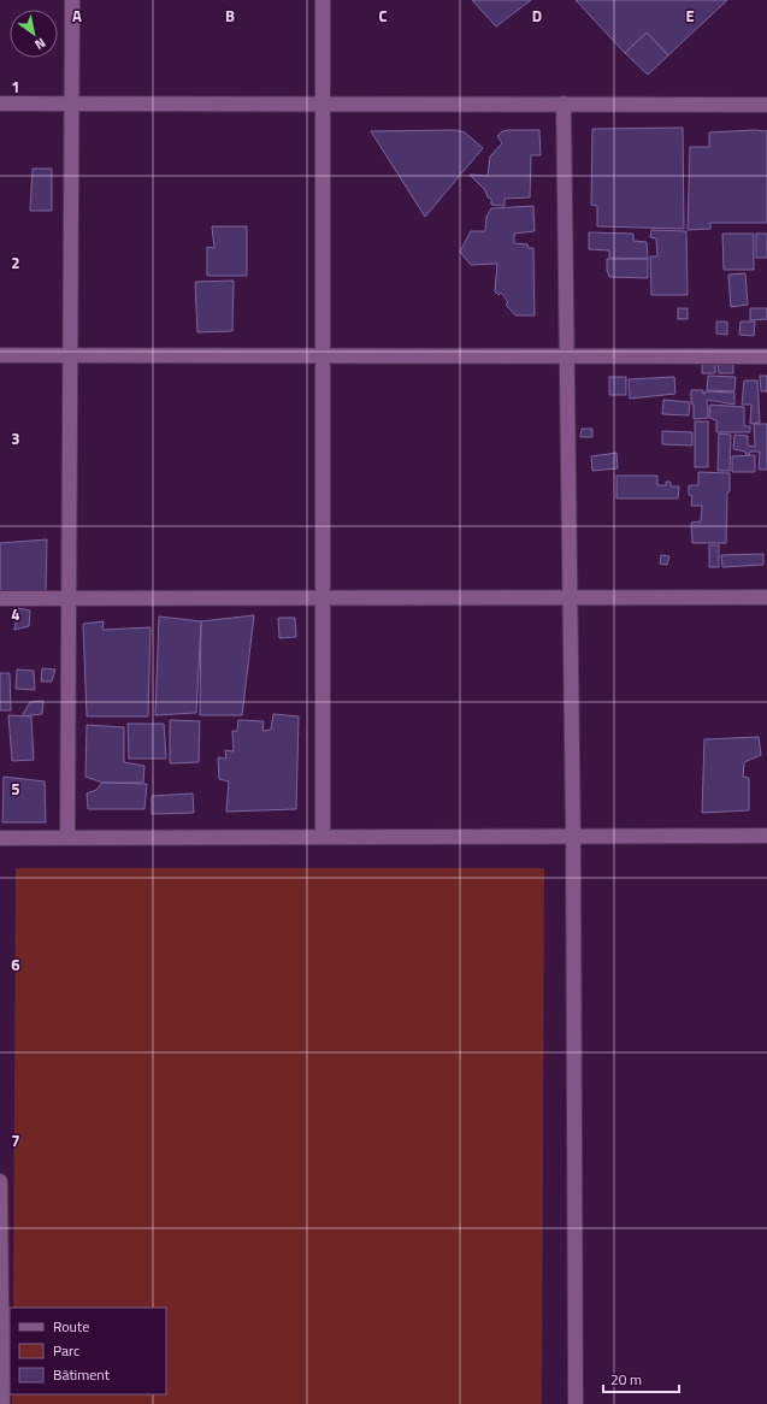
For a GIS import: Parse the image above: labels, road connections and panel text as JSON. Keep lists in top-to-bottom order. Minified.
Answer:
{"legend":["Route","Parc","Bâtiment"],"scale_bar":"20 m","north":"bottom right","grid":{"columns":["A","B","C","D","E"],"rows":["1","2","3","4","5","6","7"]}}
